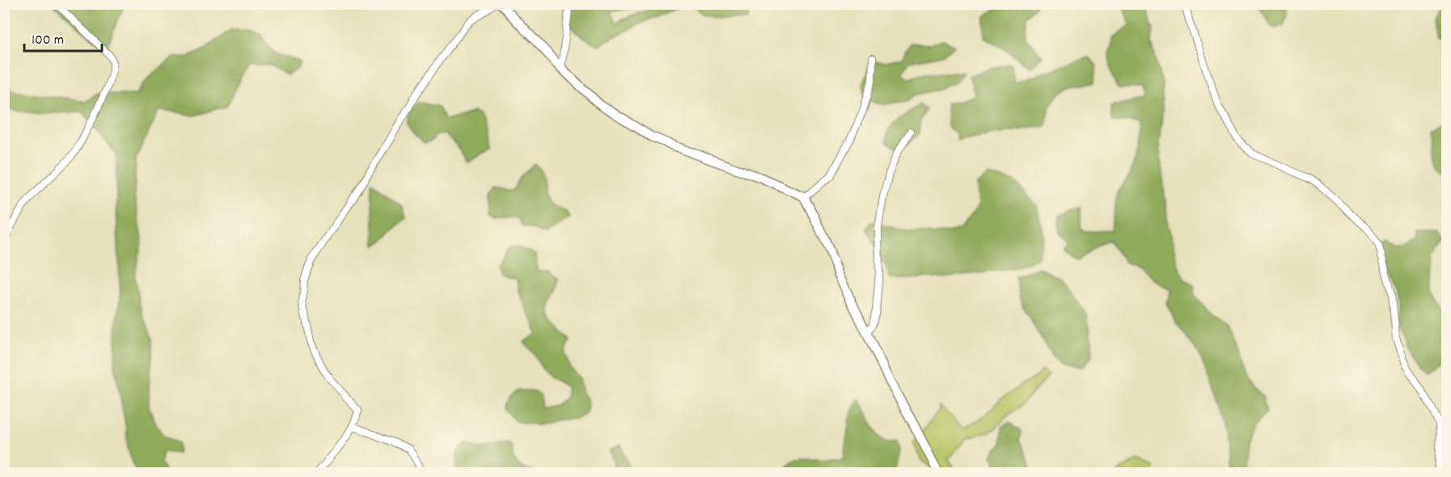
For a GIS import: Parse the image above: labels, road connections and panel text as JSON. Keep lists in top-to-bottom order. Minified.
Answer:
{"scale_bar":"100 m"}
